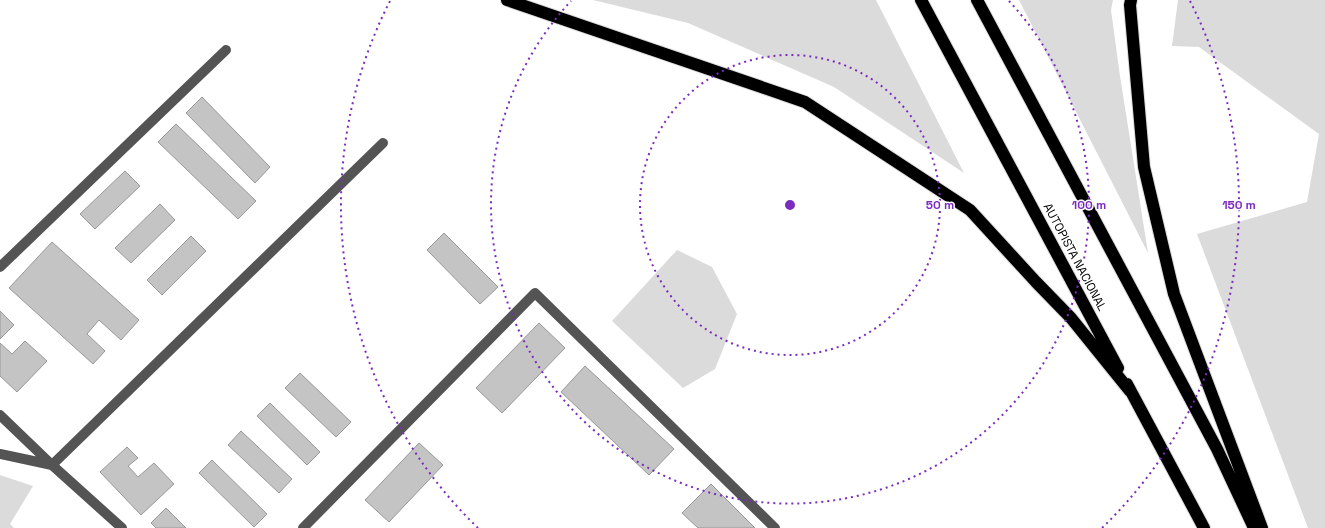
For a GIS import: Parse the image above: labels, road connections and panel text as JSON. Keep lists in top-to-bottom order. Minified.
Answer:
{"streets":{"highway":["AUTOPISTA NACIONAL"]},"rings":["50 m","100 m","150 m"]}
